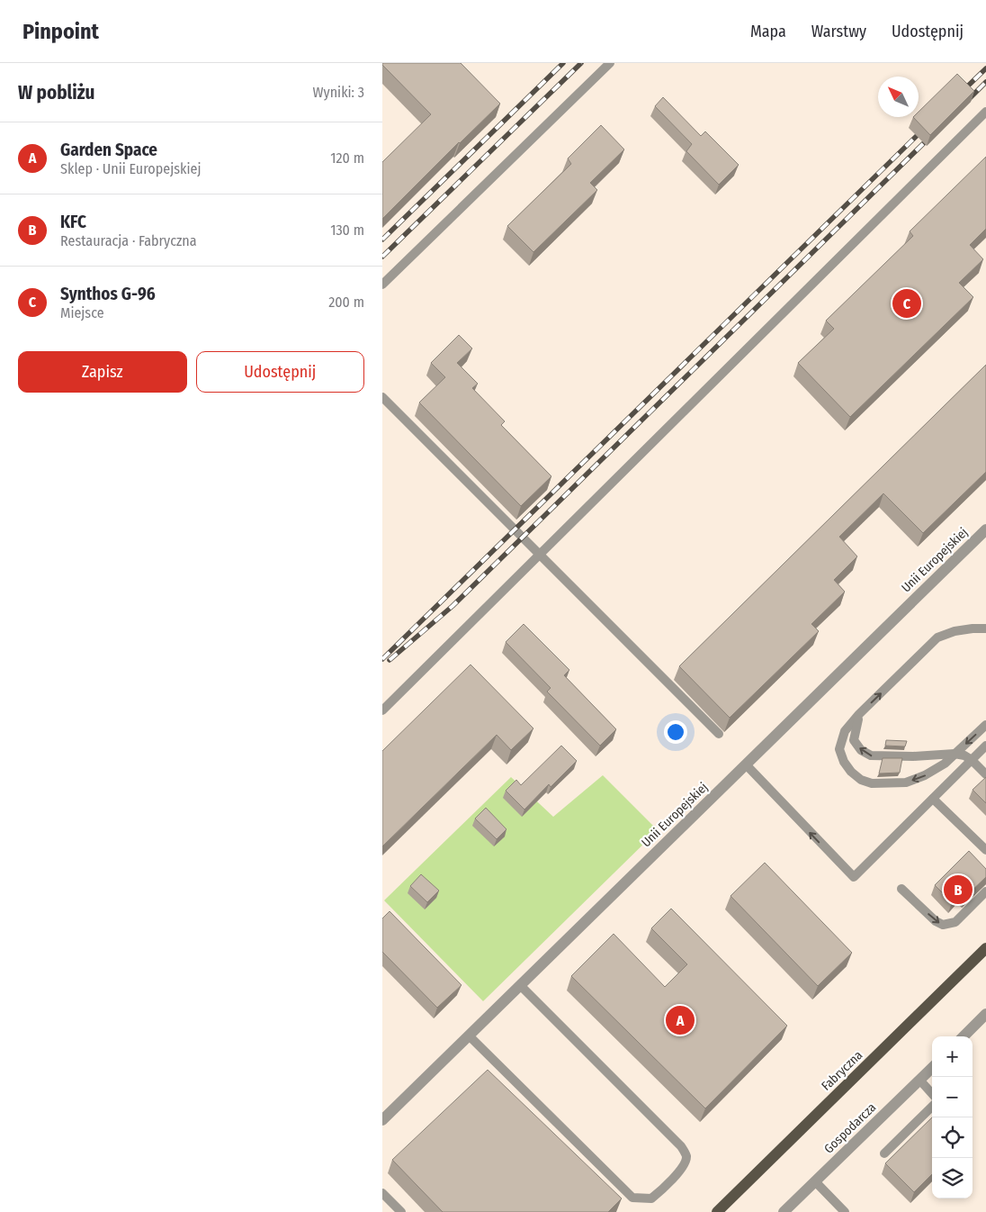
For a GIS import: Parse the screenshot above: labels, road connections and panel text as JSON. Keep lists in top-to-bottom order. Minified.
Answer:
{"streets":{"main road":["Fabryczna"],"street":["Unii Europejskiej","Gospodarcza"]},"north":"top left","page":{"header":"Pinpoint","nav":["Mapa","Warstwy","Udostępnij"],"heading":["W pobliżu","Wyniki: 3"],"list":[{"mark":"A","name":"Garden Space","note":"Sklep · Unii Europejskiej","value":"120 m"},{"mark":"B","name":"KFC","note":"Restauracja · Fabryczna","value":"130 m"},{"mark":"C","name":"Synthos G-96","note":"Miejsce","value":"200 m"}],"pins":["C","B","A"],"buttons":["Zapisz","Udostępnij"],"map_buttons":["+","−"]}}
